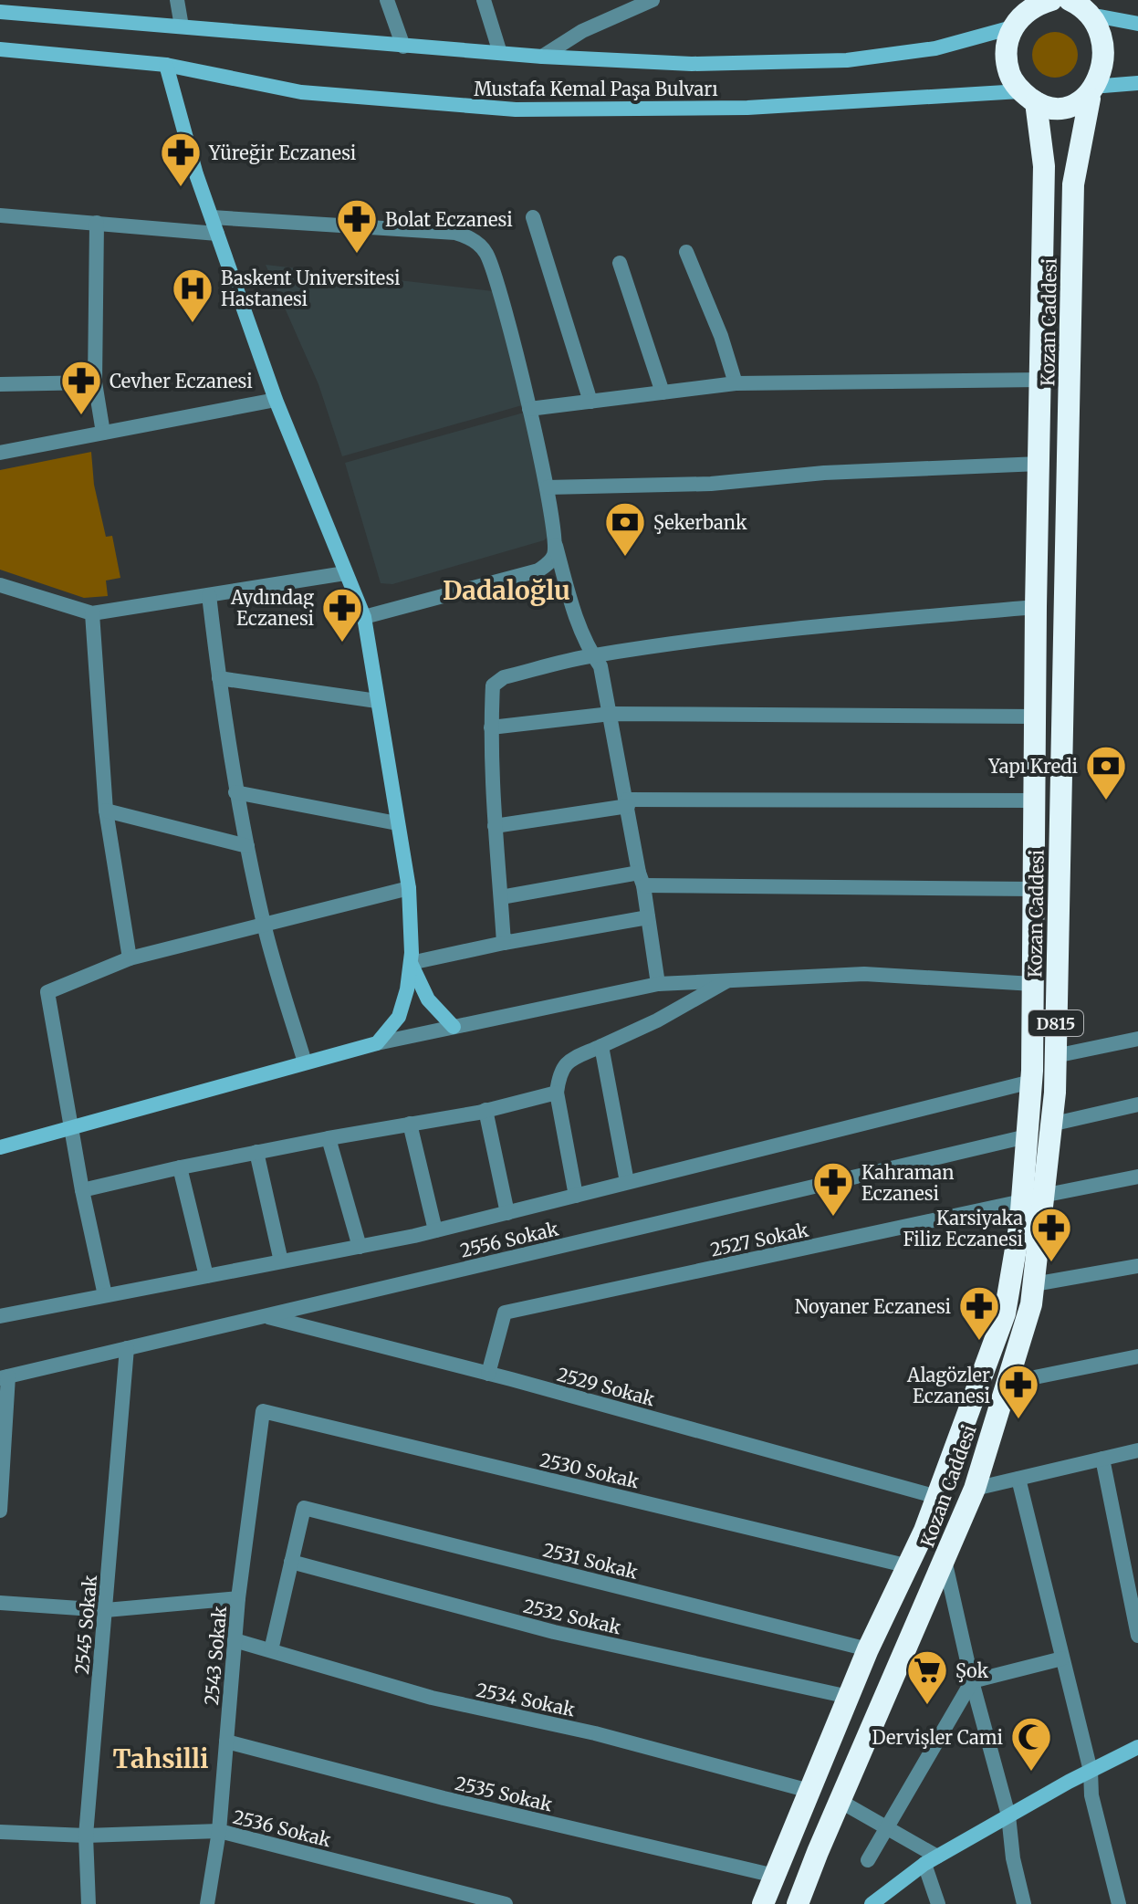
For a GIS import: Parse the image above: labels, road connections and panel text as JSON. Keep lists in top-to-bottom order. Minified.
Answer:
{"streets":{"highway":["Kozan Caddesi","D815"],"main road":["Mustafa Kemal Paşa Bulvarı"],"street":["2556 Sokak","2527 Sokak","2529 Sokak","2530 Sokak","2531 Sokak","2532 Sokak","2545 Sokak","2543 Sokak","2534 Sokak","2535 Sokak","2536 Sokak"]},"crossings":[["Mustafa Kemal Paşa Bulvarı","Kozan Caddesi"],["Kozan Caddesi","2556 Sokak"],["Kozan Caddesi","2527 Sokak"],["Kozan Caddesi","2529 Sokak"],["Kozan Caddesi","2530 Sokak"],["Kozan Caddesi","2531 Sokak"],["Kozan Caddesi","2532 Sokak"],["Kozan Caddesi","2534 Sokak"],["Kozan Caddesi","2535 Sokak"],["2556 Sokak","2529 Sokak"],["2556 Sokak","2545 Sokak"],["2527 Sokak","2529 Sokak"],["2530 Sokak","2543 Sokak"],["2531 Sokak","2532 Sokak"],["2545 Sokak","2536 Sokak"],["2543 Sokak","2534 Sokak"],["2543 Sokak","2535 Sokak"],["2543 Sokak","2536 Sokak"]],"districts":["Dadaloğlu","Tahsilli"],"places":{"pharmacy":["Yüreğir Eczanesi","Bolat Eczanesi","Cevher Eczanesi","Aydındag Eczanesi","Kahraman Eczanesi","Karsiyaka Filiz Eczanesi","Noyaner Eczanesi","Alagözler Eczanesi"],"hospital":["Baskent Universitesi Hastanesi"],"bank":["Şekerbank","Yapı Kredi"],"supermarket":["Şok"],"mosque":["Dervişler Cami"]}}
